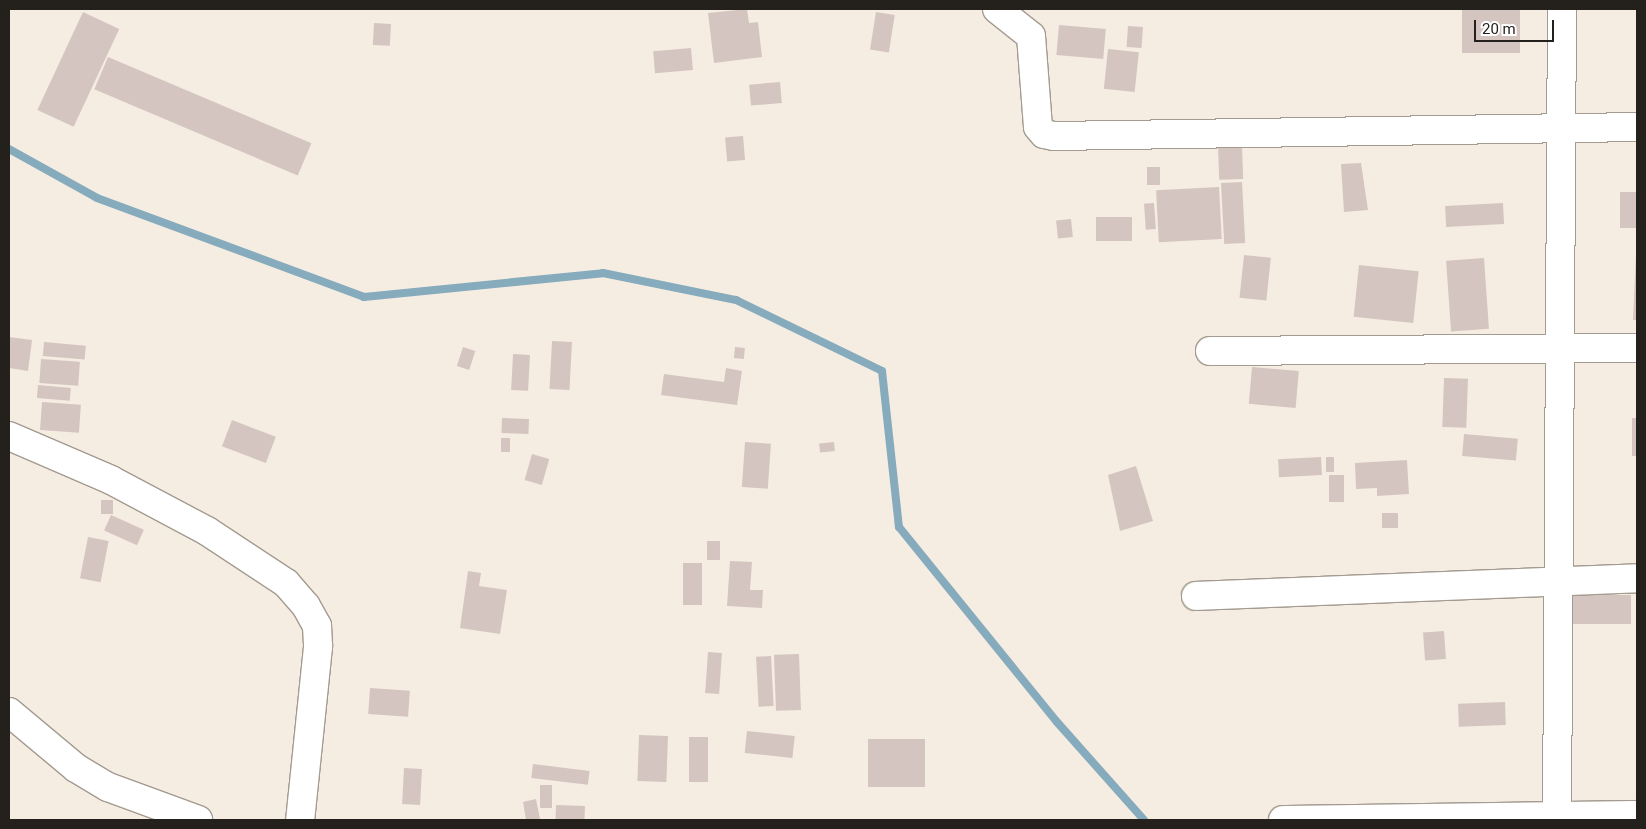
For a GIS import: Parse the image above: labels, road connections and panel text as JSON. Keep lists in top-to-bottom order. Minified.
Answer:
{"scale_bar":"20 m"}
